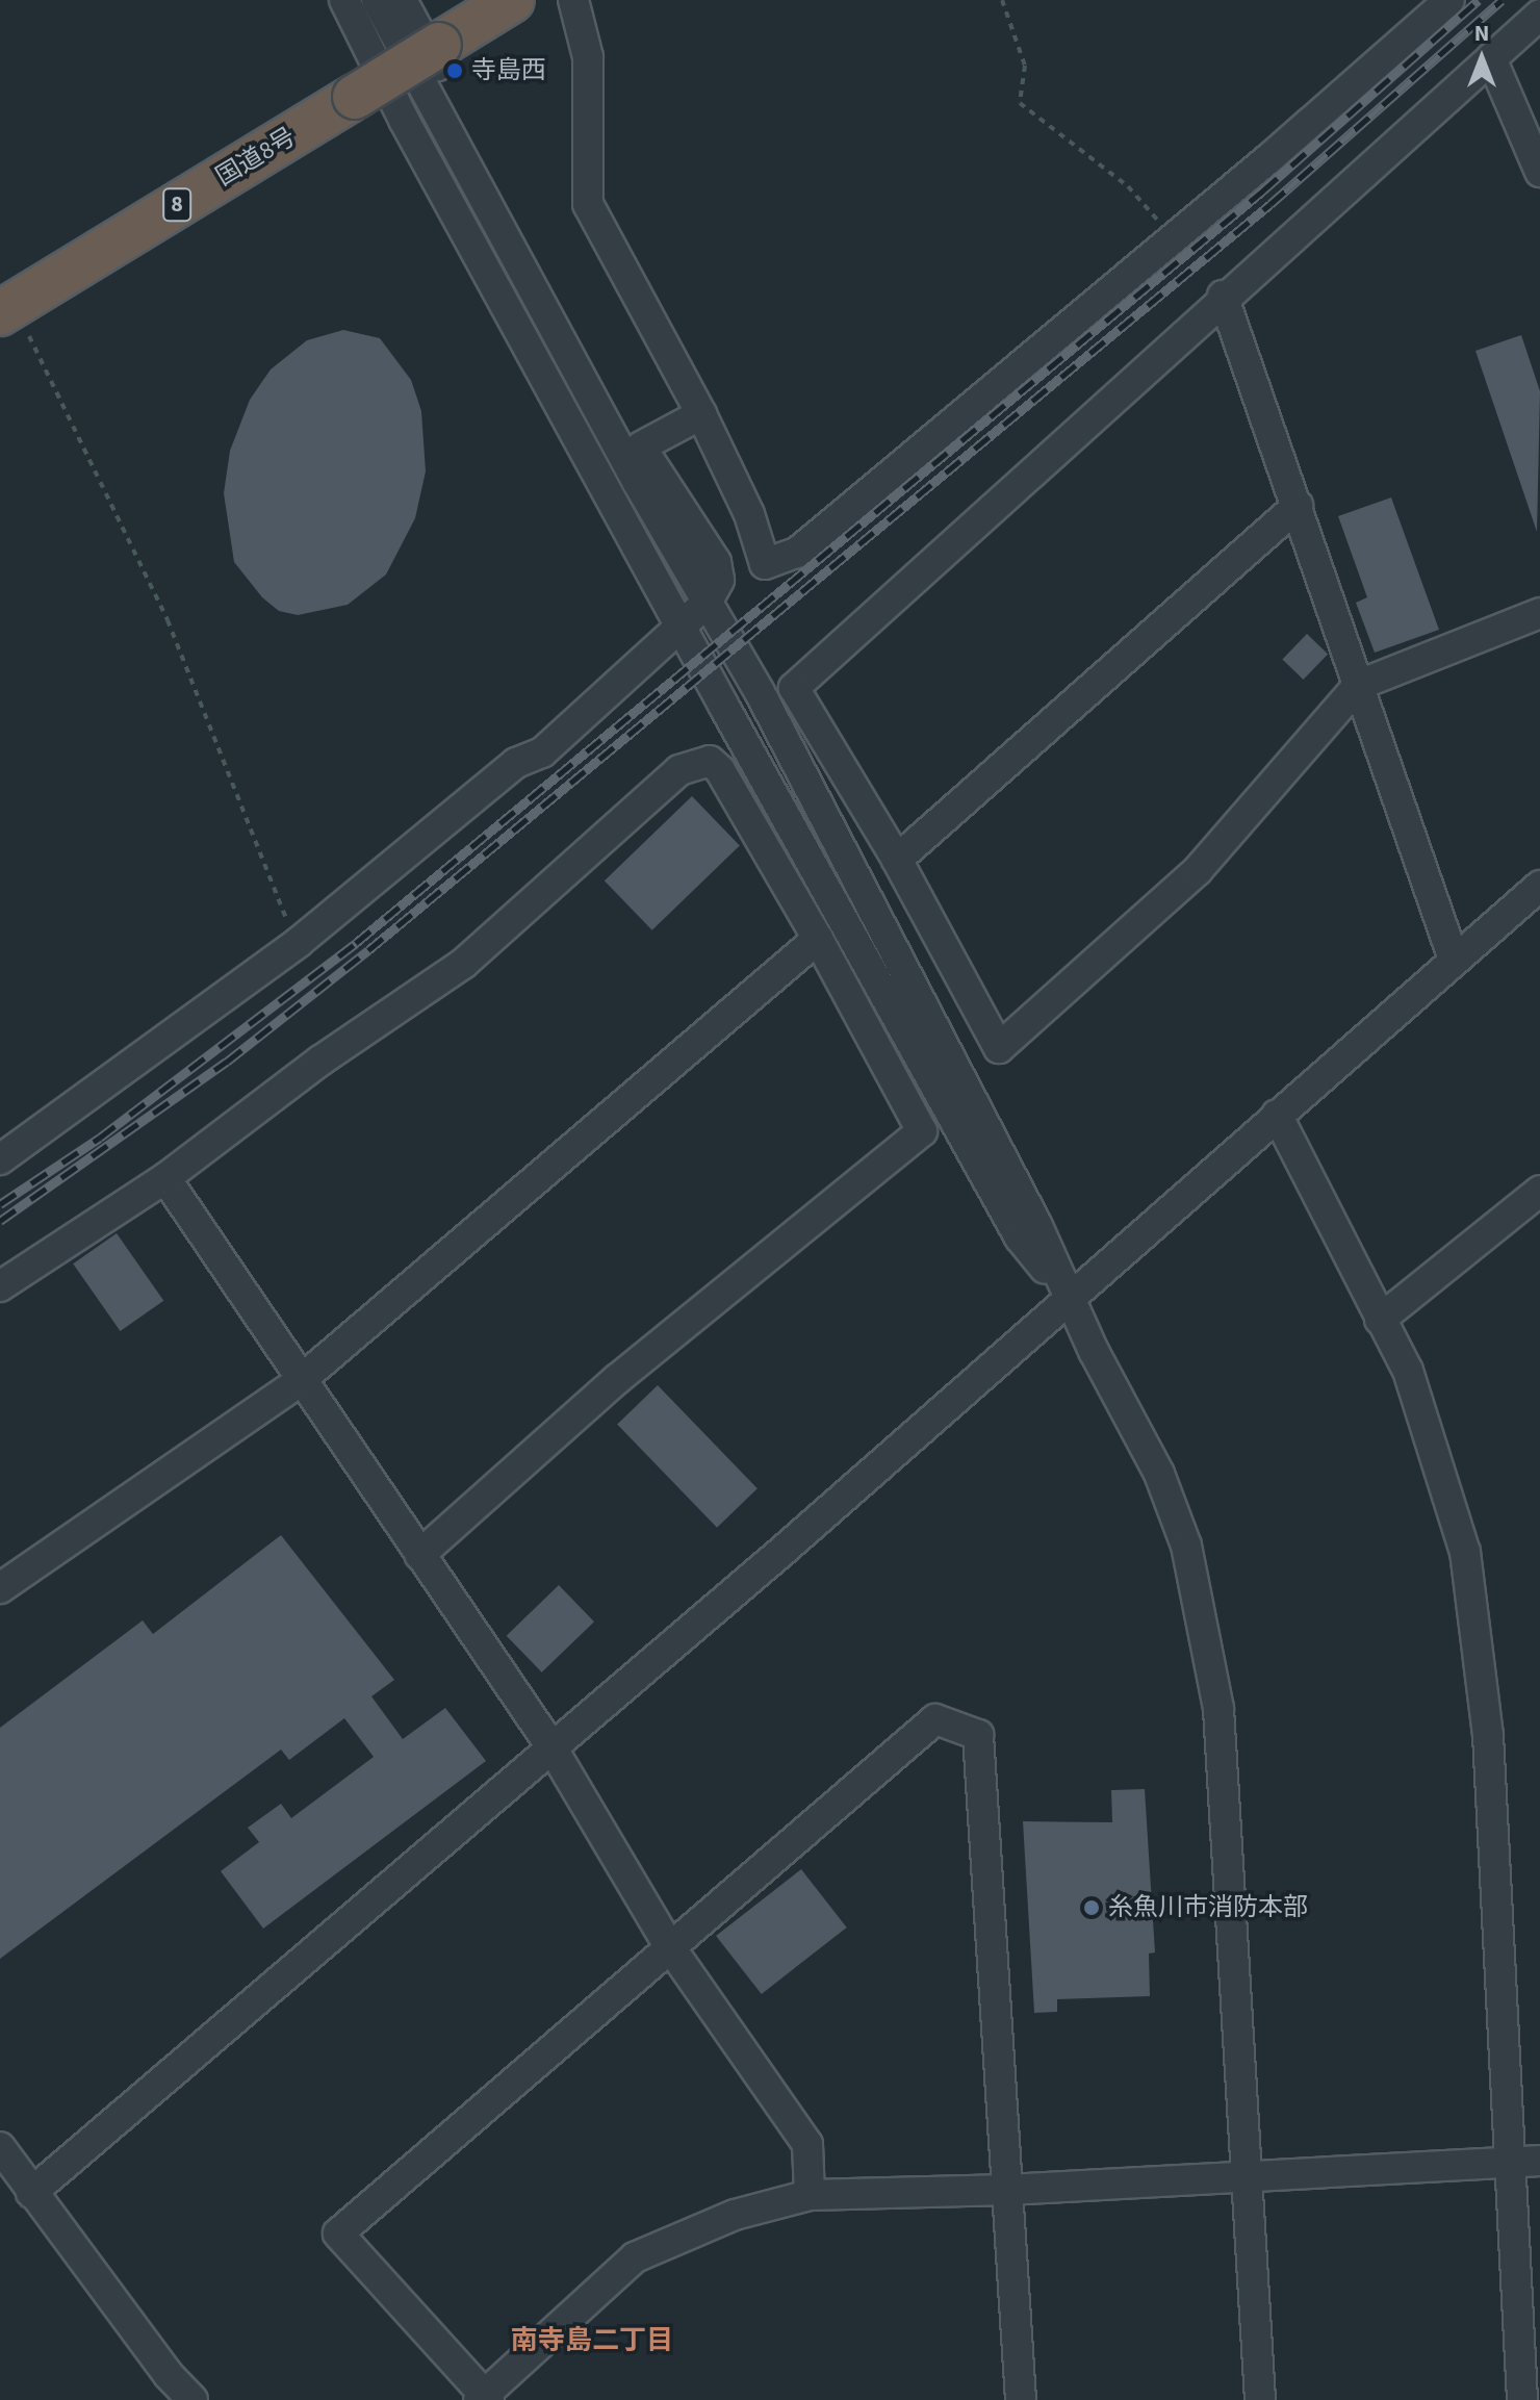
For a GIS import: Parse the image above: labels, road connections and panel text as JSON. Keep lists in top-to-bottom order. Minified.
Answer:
{"streets":{"highway":["国道8号","8"]},"districts":["南寺島二丁目"],"places":["寺島西","糸魚川市消防本部"],"north":"top"}
